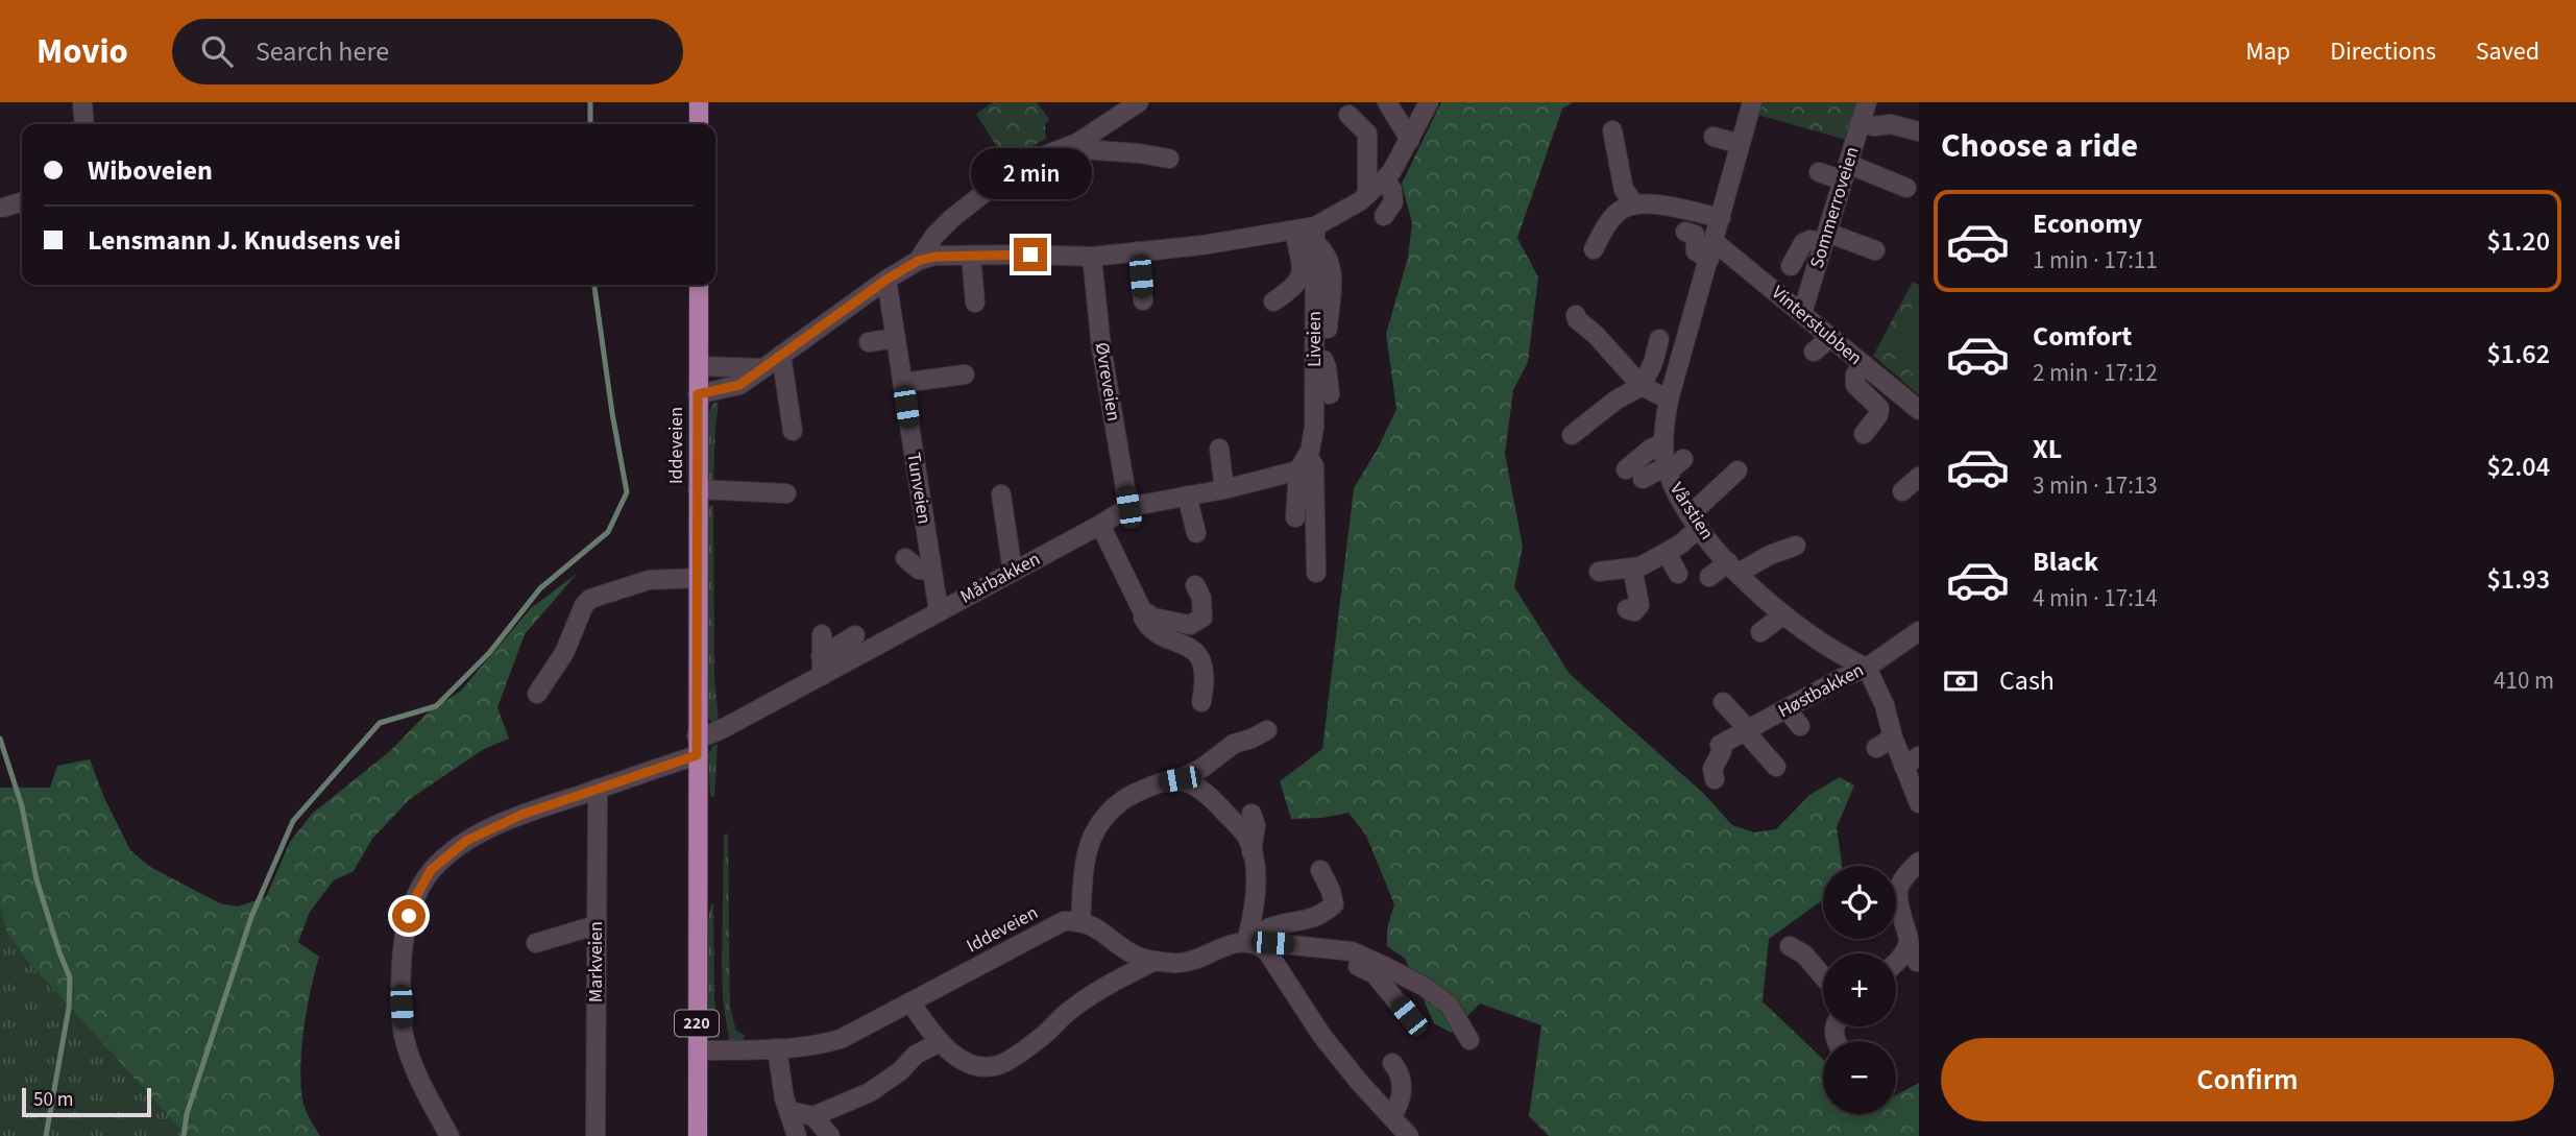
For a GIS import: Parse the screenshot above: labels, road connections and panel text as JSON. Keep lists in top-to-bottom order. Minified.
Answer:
{"streets":{"main road":["Iddeveien","220"],"street":["Sommerroveien","Vinterstubben","Liveien","Øvreveien","Tunveien","Vårstien","Mårbakken","Høstbakken","Markveien"]},"crossings":[["Sommerroveien","Vinterstubben"],["Vinterstubben","Vårstien"],["Liveien","Mårbakken"],["Øvreveien","Mårbakken"],["Iddeveien","Mårbakken"],["Tunveien","Mårbakken"],["Vårstien","Høstbakken"]],"scale_bar":"50 m","page":{"header":"Movio","search":"Search here","nav":["Map","Directions","Saved"],"heading":"Choose a ride","banner":["Wiboveien","Lensmann J. Knudsens vei"],"bubble":"2 min","list":[{"name":"Economy","note":"1 min · 17:11","value":"$1.20"},{"name":"Comfort","note":"2 min · 17:12","value":"$1.62"},{"name":"XL","note":"3 min · 17:13","value":"$2.04"},{"name":"Black","note":"4 min · 17:14","value":"$1.93"}],"pay":["Cash","410 m"],"map_buttons":["+","−"],"buttons":"Confirm","scale":"50 m"}}
